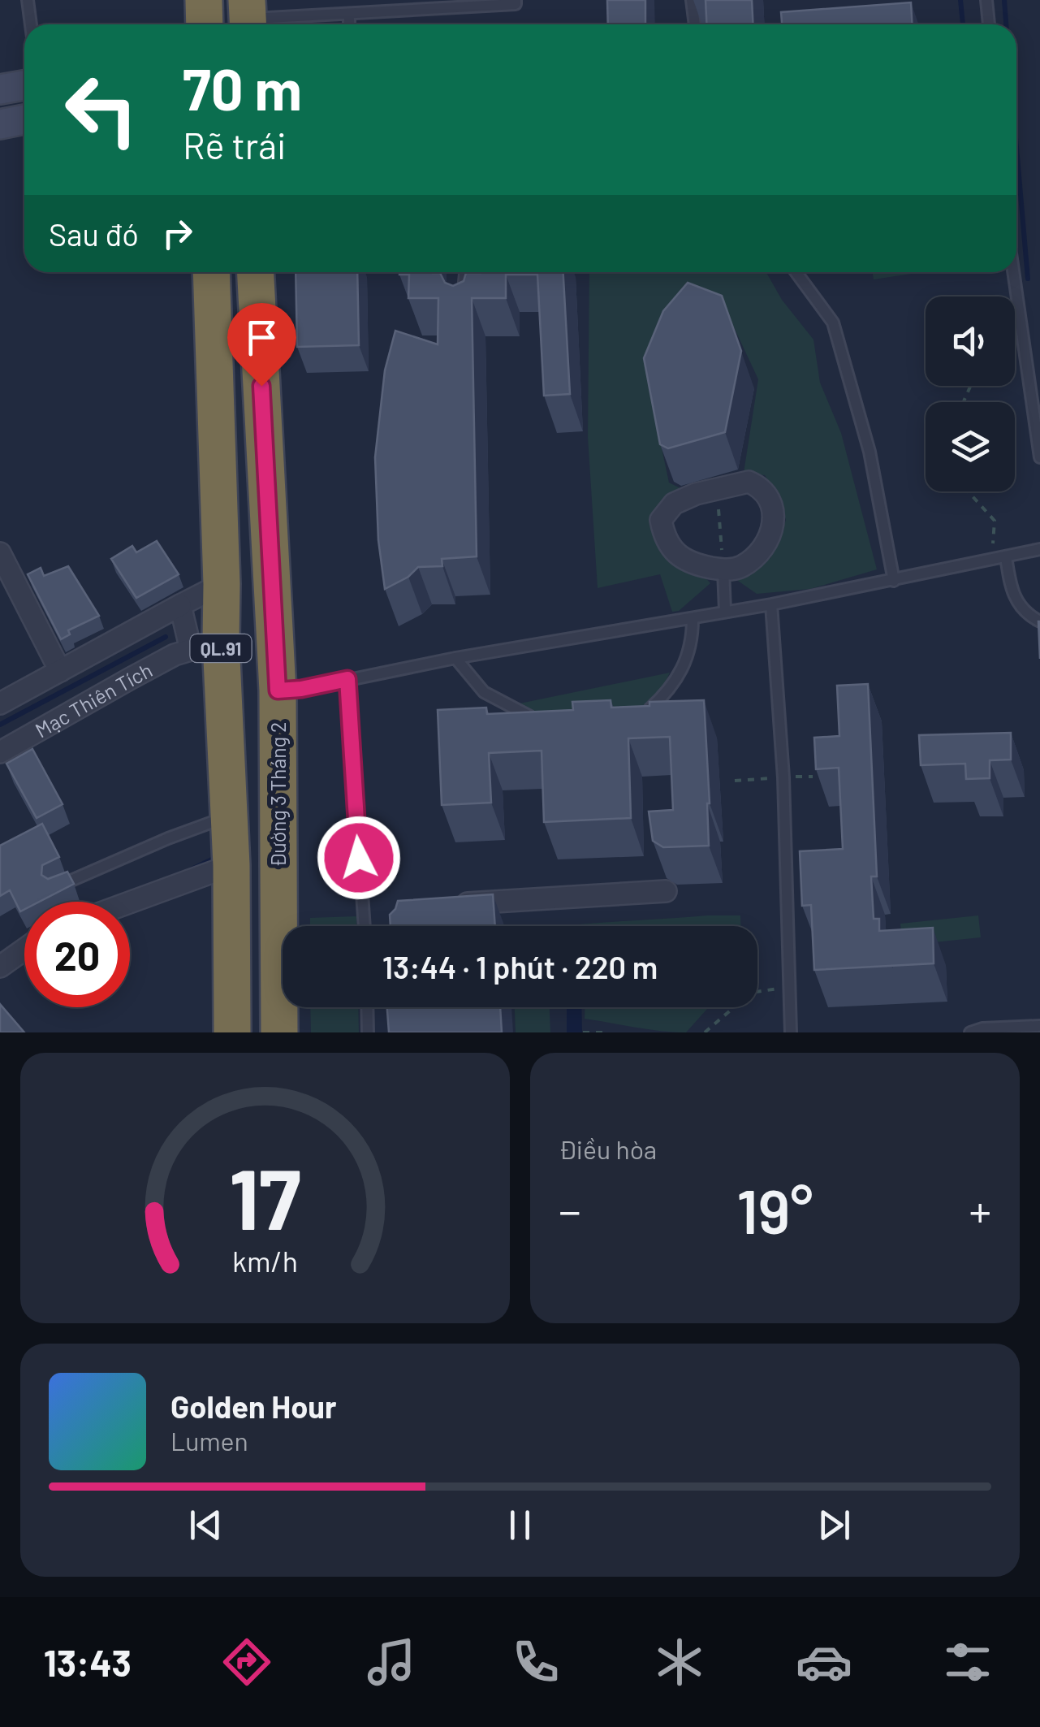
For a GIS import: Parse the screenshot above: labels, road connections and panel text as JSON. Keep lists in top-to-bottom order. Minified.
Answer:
{"streets":{"highway":["QL.91","Đường 3 Tháng 2"],"street":["Mạc Thiên Tích"]},"crossings":[["QL.91","Mạc Thiên Tích"]],"page":{"turn":["70 m","Rẽ trái"],"then":"Sau đó","limit":"20","trip":"13:44 · 1 phút · 220 m","tile":"Điều hòa","heat":["−","19°","+"],"song":["Golden Hour","Lumen"],"tabs":"13:43","gauge":["17","km/h"]}}
